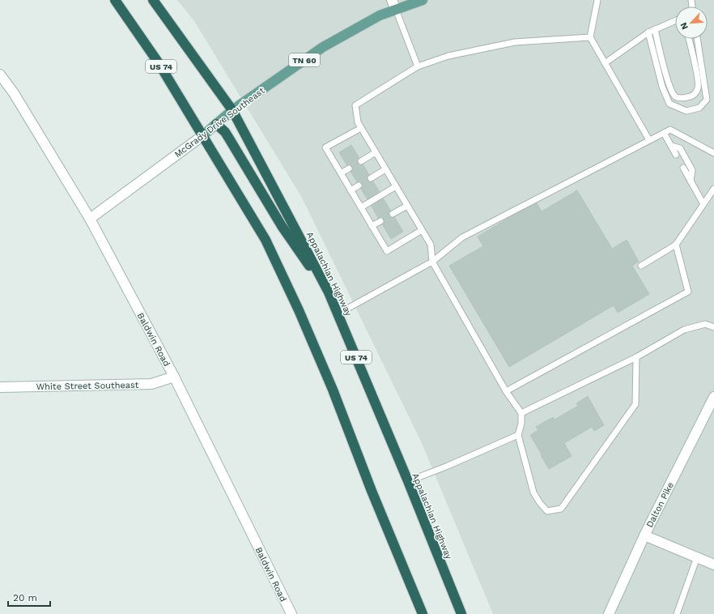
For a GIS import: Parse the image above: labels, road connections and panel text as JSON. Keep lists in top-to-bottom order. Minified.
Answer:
{"streets":{"highway":["US 74","Appalachian Highway"],"main road":["TN 60","McGrady Drive Southeast"],"street":["Baldwin Road","White Street Southeast","Dalton Pike"]},"crossings":[["US 74","McGrady Drive Southeast"],["McGrady Drive Southeast","Appalachian Highway"],["McGrady Drive Southeast","Baldwin Road"],["Baldwin Road","White Street Southeast"]],"scale_bar":"20 m","north":"bottom left"}
